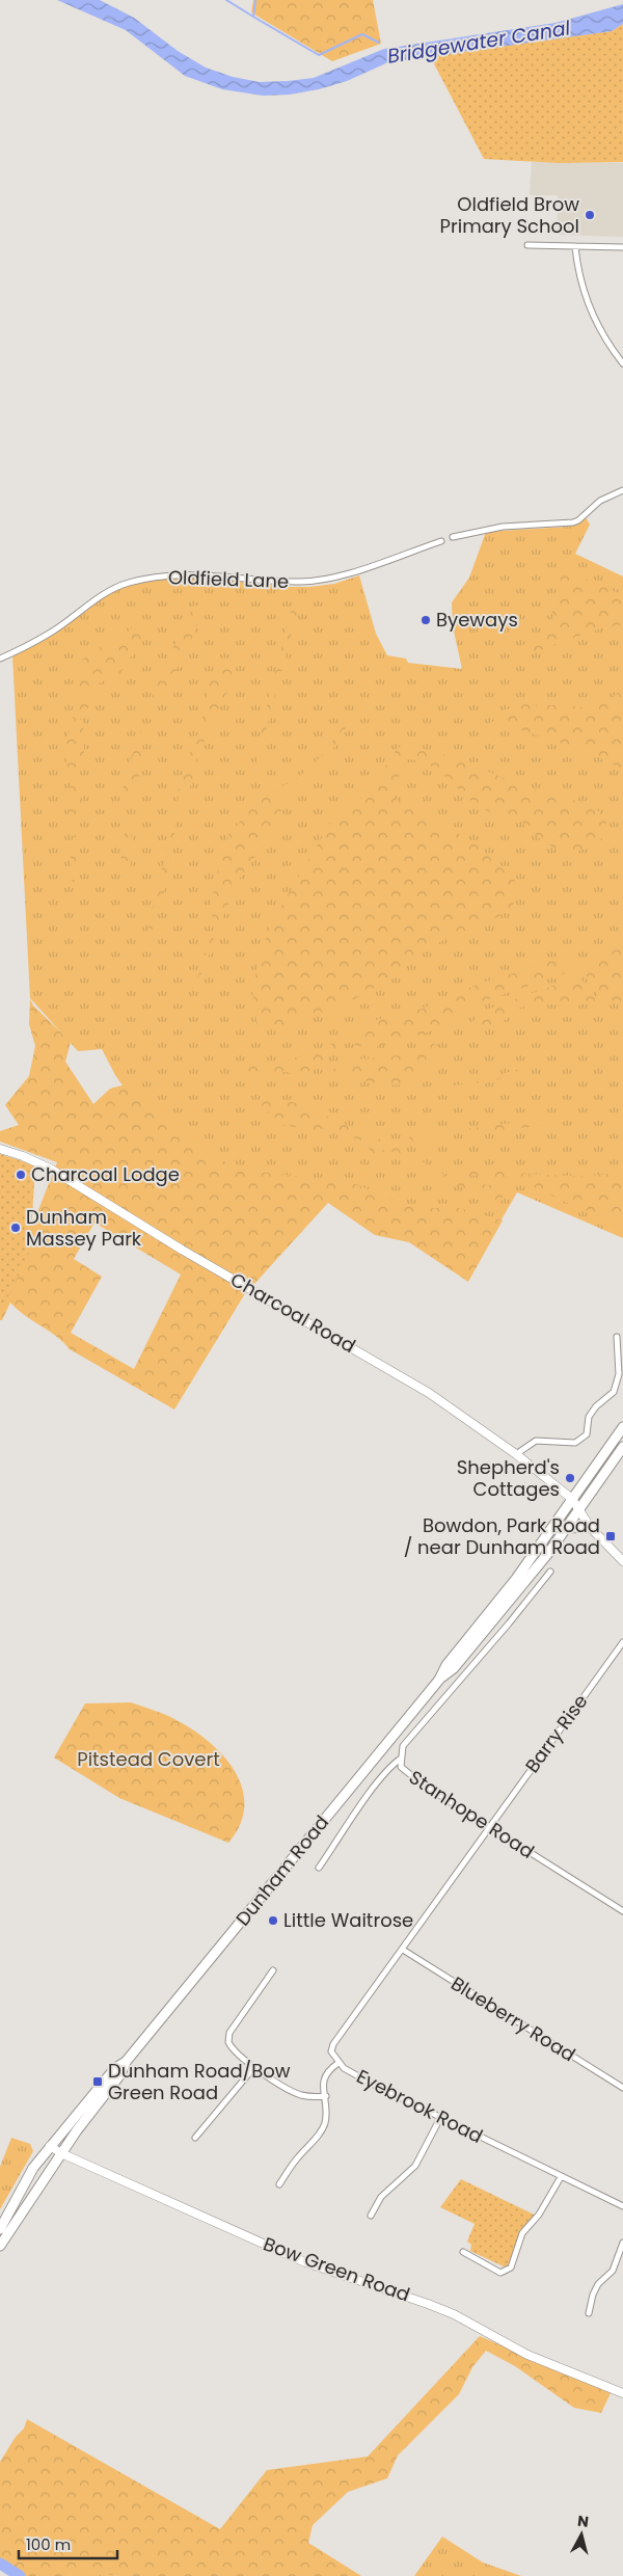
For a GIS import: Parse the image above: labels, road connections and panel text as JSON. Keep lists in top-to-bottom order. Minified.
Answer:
{"streets":{"highway":["Dunham Road"],"main road":["Charcoal Road","Bow Green Road"],"street":["Oldfield Lane","Barry Rise","Stanhope Road","Blueberry Road","Eyebrook Road"]},"crossings":[["Charcoal Road","Dunham Road"],["Barry Rise","Stanhope Road"],["Barry Rise","Eyebrook Road"],["Stanhope Road","Eyebrook Road"],["Dunham Road","Bow Green Road"],["Blueberry Road","Eyebrook Road"]],"water":["Bridgewater Canal"],"parks":["Pitstead Covert"],"places":{"other":["Oldfield Brow Primary School","Byeways","Charcoal Lodge","Dunham Massey Park","Shepherd's Cottages","Little Waitrose"],"transit":["Bowdon, Park Road / near Dunham Road","Dunham Road/Bow Green Road"]},"scale_bar":"100 m","north":"top"}
